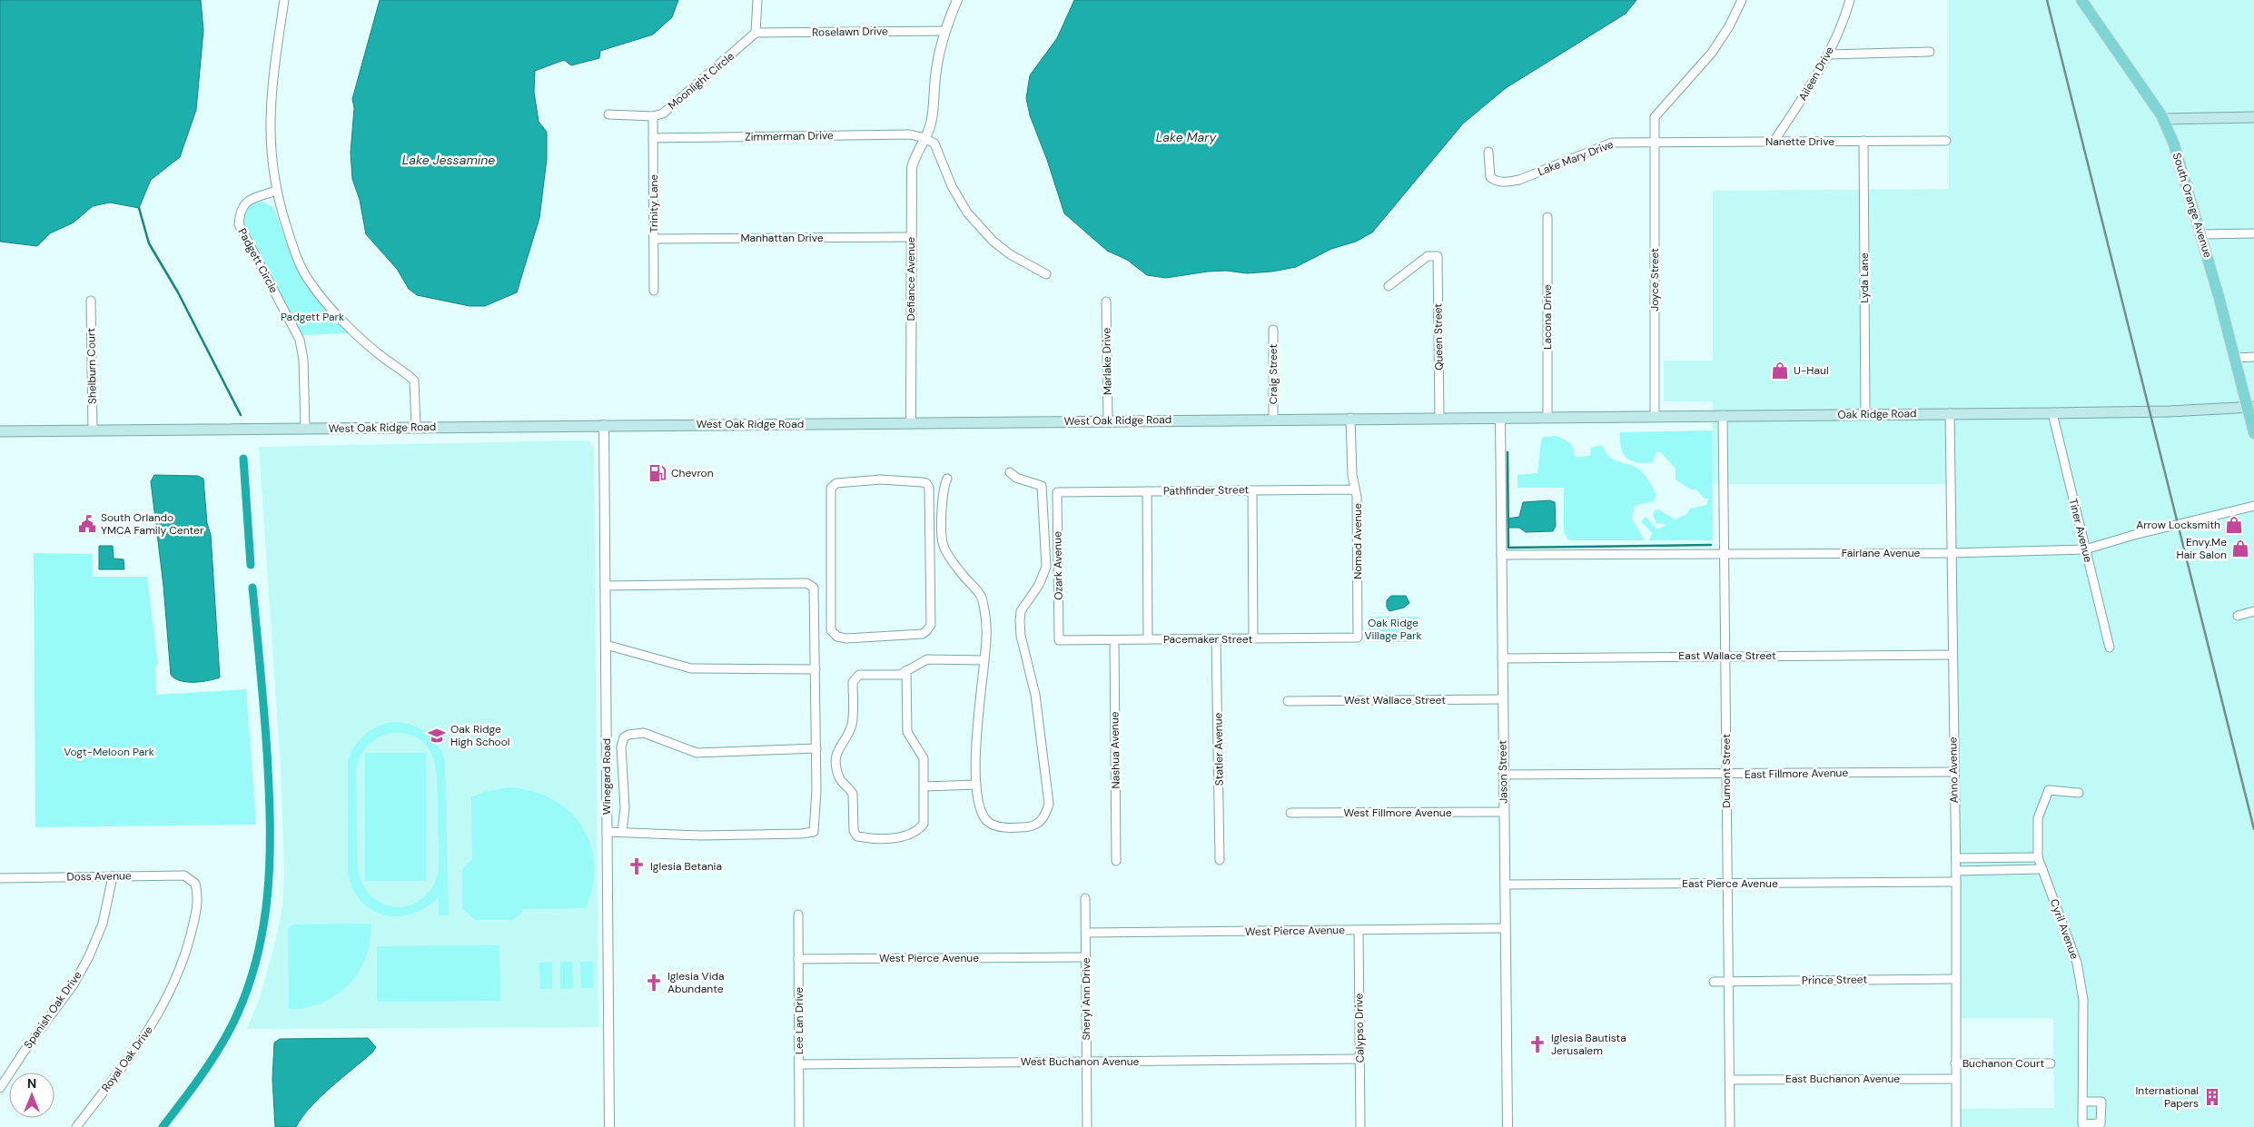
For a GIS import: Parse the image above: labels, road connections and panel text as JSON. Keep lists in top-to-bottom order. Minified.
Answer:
{"streets":{"main road":["South Orange Avenue","Oak Ridge Road","West Oak Ridge Road"],"street":["Roselawn Drive","Aileen Drive","Moonlight Circle","Zimmerman Drive","Nanette Drive","Lake Mary Drive","Trinity Lane","Manhattan Drive","Padgett Circle","Lyda Lane","Defiance Avenue","Joyce Street","Lacona Drive","Queen Street","Marlake Drive","Shelburn Court","Craig Street","Pathfinder Street","Tiner Avenue","Nomad Avenue","Fairlane Avenue","Ozark Avenue","Pacemaker Street","East Wallace Street","West Wallace Street","Statler Avenue","Nashua Avenue","Anno Avenue","Dumont Street","Jason Street","East Fillmore Avenue","Winegard Road","West Fillmore Avenue","Doss Avenue","East Pierce Avenue","Cyril Avenue","West Pierce Avenue","Prince Street","Sheryl Ann Drive","Spanish Oak Drive","Lee Lan Drive","Calypso Drive","Royal Oak Drive","West Buchanon Avenue","Buchanon Court","East Buchanon Avenue"]},"crossings":[["Roselawn Drive","Moonlight Circle"],["Roselawn Drive","Defiance Avenue"],["Aileen Drive","Nanette Drive"],["Moonlight Circle","Trinity Lane"],["Zimmerman Drive","Trinity Lane"],["Zimmerman Drive","Defiance Avenue"],["Nanette Drive","Lake Mary Drive"],["Nanette Drive","Lyda Lane"],["Nanette Drive","Joyce Street"],["Lake Mary Drive","Joyce Street"],["Trinity Lane","Manhattan Drive"],["South Orange Avenue","Oak Ridge Road"],["Manhattan Drive","Defiance Avenue"],["Padgett Circle","West Oak Ridge Road"],["Lyda Lane","Oak Ridge Road"],["Defiance Avenue","West Oak Ridge Road"],["Joyce Street","Oak Ridge Road"],["Lacona Drive","Oak Ridge Road"],["Queen Street","West Oak Ridge Road"],["Marlake Drive","West Oak Ridge Road"],["Shelburn Court","West Oak Ridge Road"],["Craig Street","West Oak Ridge Road"],["Oak Ridge Road","West Oak Ridge Road"],["Oak Ridge Road","Tiner Avenue"],["Oak Ridge Road","Anno Avenue"],["Oak Ridge Road","Dumont Street"],["Oak Ridge Road","Jason Street"],["West Oak Ridge Road","Nomad Avenue"],["West Oak Ridge Road","Jason Street"],["West Oak Ridge Road","Winegard Road"],["Pathfinder Street","Nomad Avenue"],["Pathfinder Street","Ozark Avenue"],["Tiner Avenue","Fairlane Avenue"],["Nomad Avenue","Pacemaker Street"],["Fairlane Avenue","Anno Avenue"],["Fairlane Avenue","Dumont Street"],["Fairlane Avenue","Jason Street"],["Ozark Avenue","Pacemaker Street"],["Pacemaker Street","Statler Avenue"],["Pacemaker Street","Nashua Avenue"],["East Wallace Street","Anno Avenue"],["East Wallace Street","Dumont Street"],["East Wallace Street","Jason Street"],["West Wallace Street","Jason Street"],["Anno Avenue","East Fillmore Avenue"],["Anno Avenue","East Pierce Avenue"],["Anno Avenue","Prince Street"],["Anno Avenue","Buchanon Court"],["Anno Avenue","East Buchanon Avenue"],["Dumont Street","East Fillmore Avenue"],["Dumont Street","East Pierce Avenue"],["Dumont Street","Prince Street"],["Dumont Street","East Buchanon Avenue"],["Jason Street","East Fillmore Avenue"],["Jason Street","West Fillmore Avenue"],["Jason Street","East Pierce Avenue"],["Jason Street","West Pierce Avenue"],["Doss Avenue","Spanish Oak Drive"],["Doss Avenue","Royal Oak Drive"],["West Pierce Avenue","Sheryl Ann Drive"],["West Pierce Avenue","Lee Lan Drive"],["West Pierce Avenue","Calypso Drive"],["Sheryl Ann Drive","West Buchanon Avenue"],["Lee Lan Drive","West Buchanon Avenue"],["Calypso Drive","West Buchanon Avenue"]],"water":["Lake Mary","Lake Jessamine"],"parks":["Padgett Park","Oak Ridge Village Park","Vogt-Meloon Park"],"places":{"shop":["U-Haul","Arrow Locksmith","Envy.Me Hair Salon"],"fuel station":["Chevron"],"public building":["South Orlando YMCA Family Center"],"school or university":["Oak Ridge High School"],"church":["Iglesia Betania","Iglesia Vida Abundante","Iglesia Bautista Jerusalem"],"building":["International Papers"]},"north":"top"}
